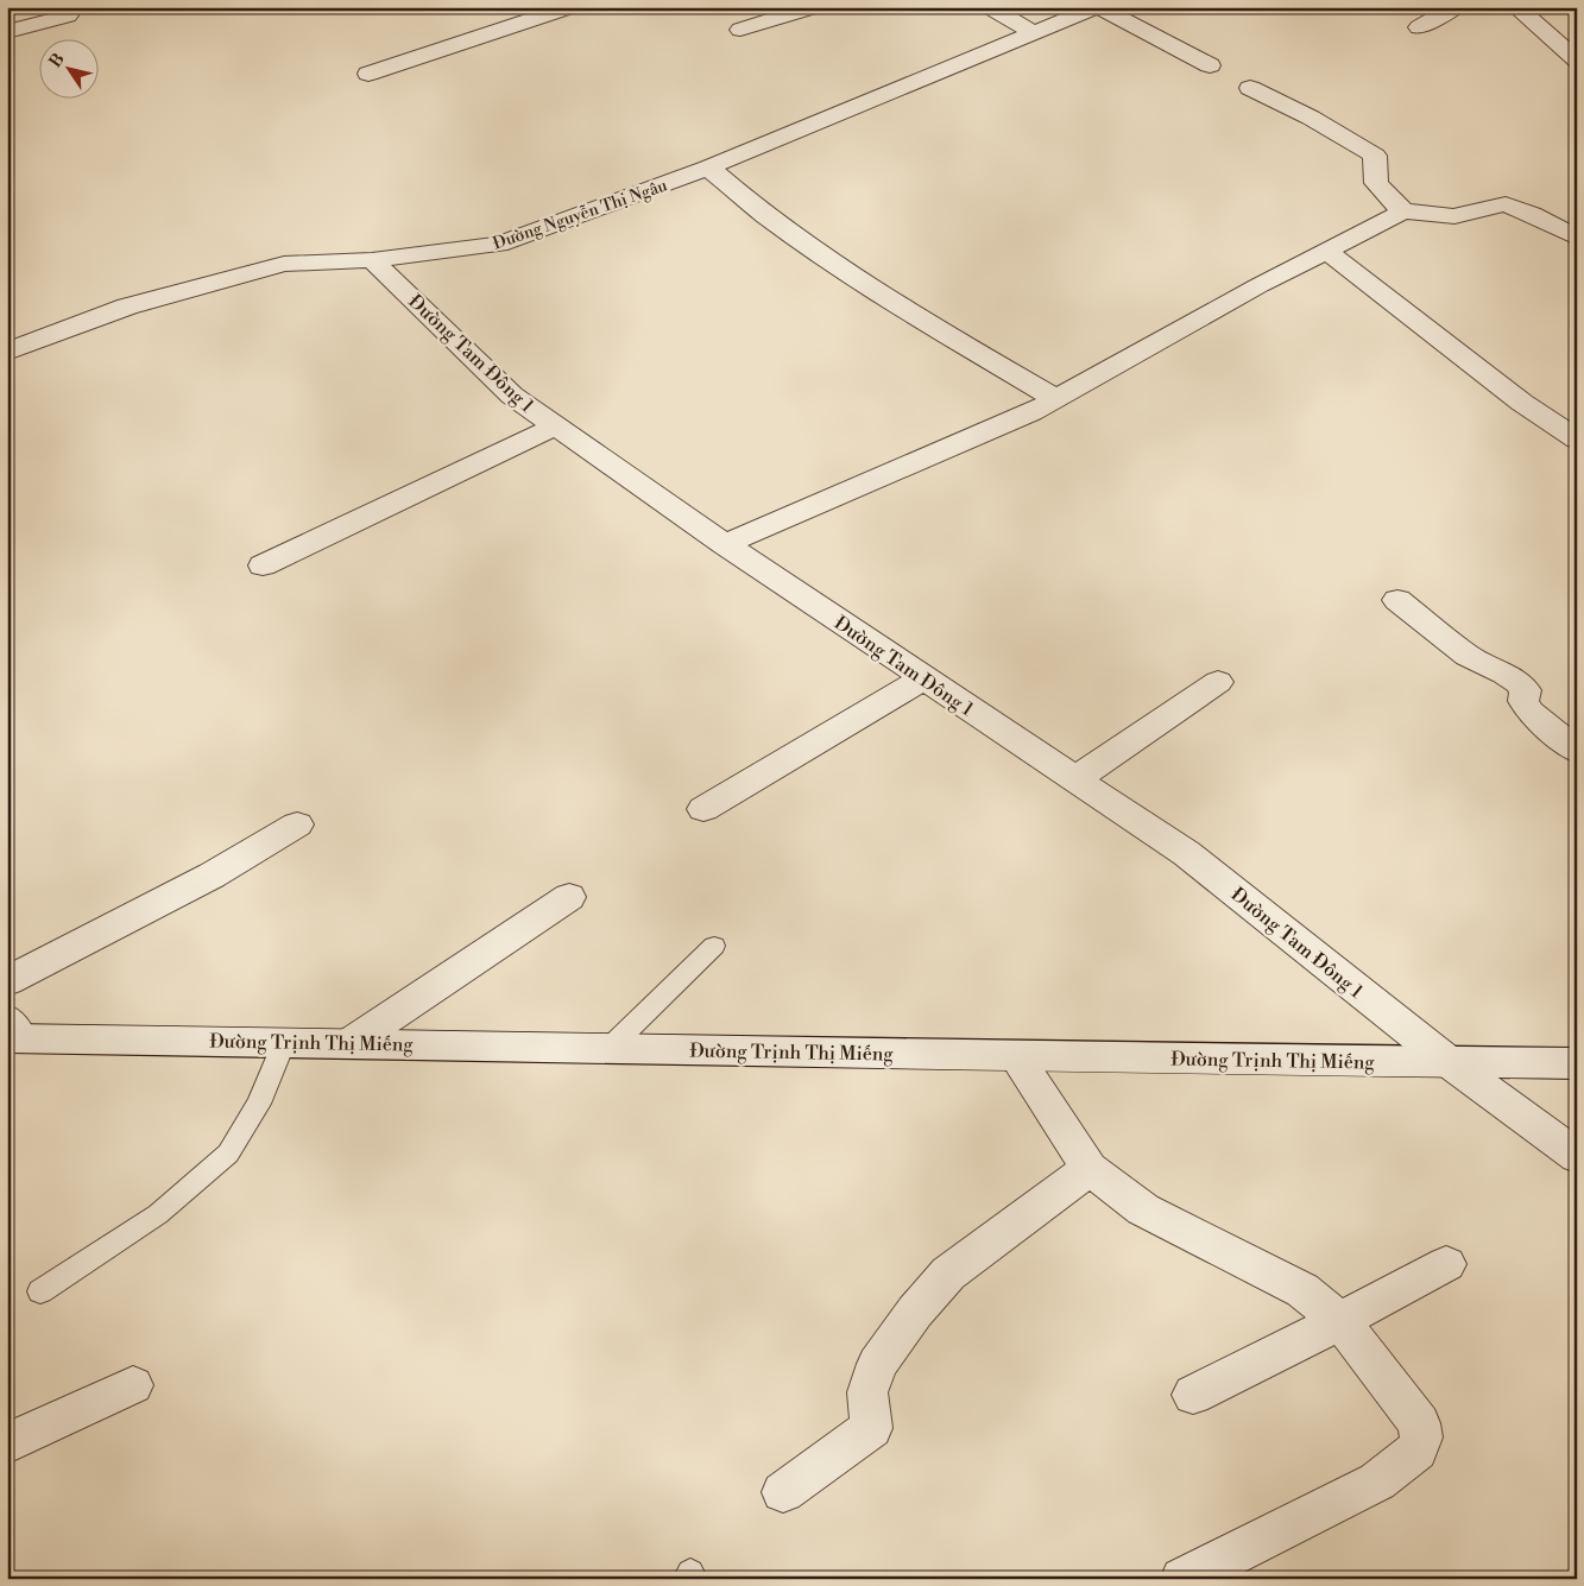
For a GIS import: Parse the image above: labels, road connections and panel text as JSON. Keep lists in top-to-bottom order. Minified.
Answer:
{"streets":{"street":["Đường Nguyễn Thị Ngâu","Đường Tam Đông 1","Đường Trịnh Thị Miếng"]},"crossings":[["Đường Nguyễn Thị Ngâu","Đường Tam Đông 1"],["Đường Tam Đông 1","Đường Trịnh Thị Miếng"]],"north":"top left"}
